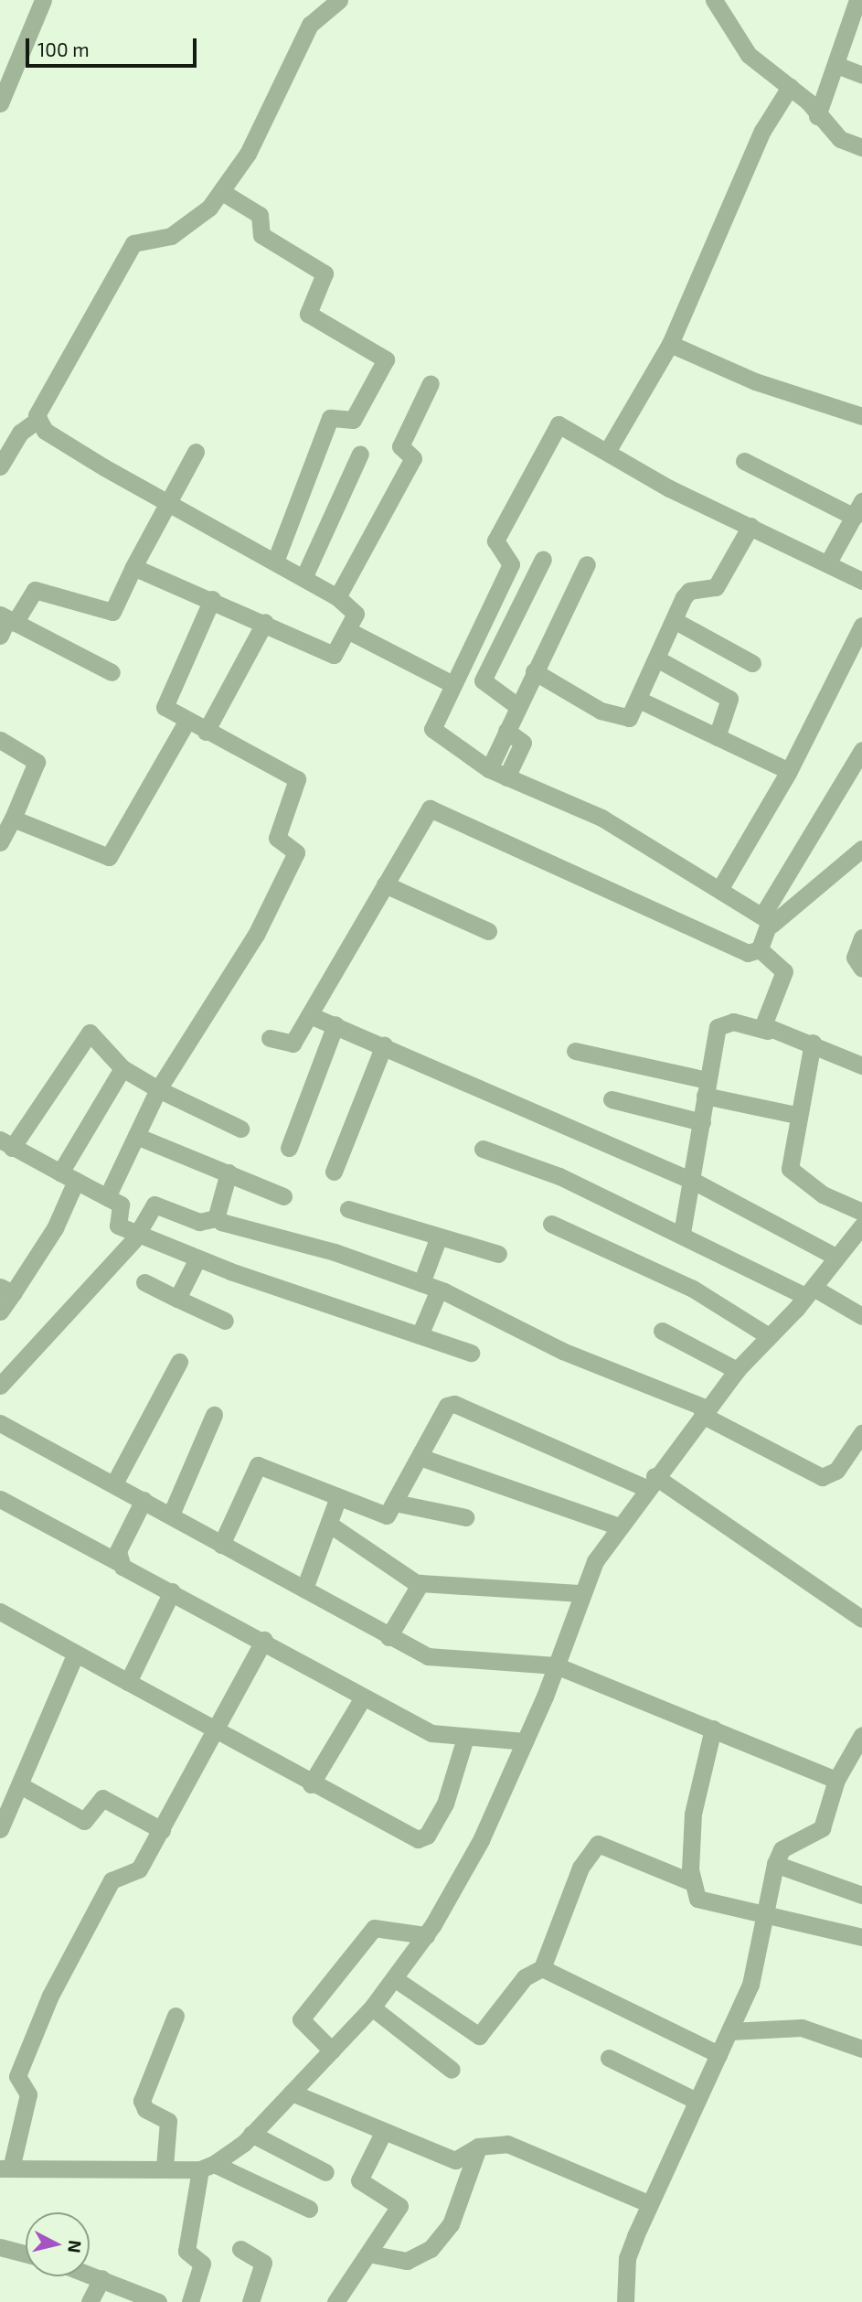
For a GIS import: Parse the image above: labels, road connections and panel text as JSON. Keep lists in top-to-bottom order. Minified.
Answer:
{"scale_bar":"100 m","north":"right"}
